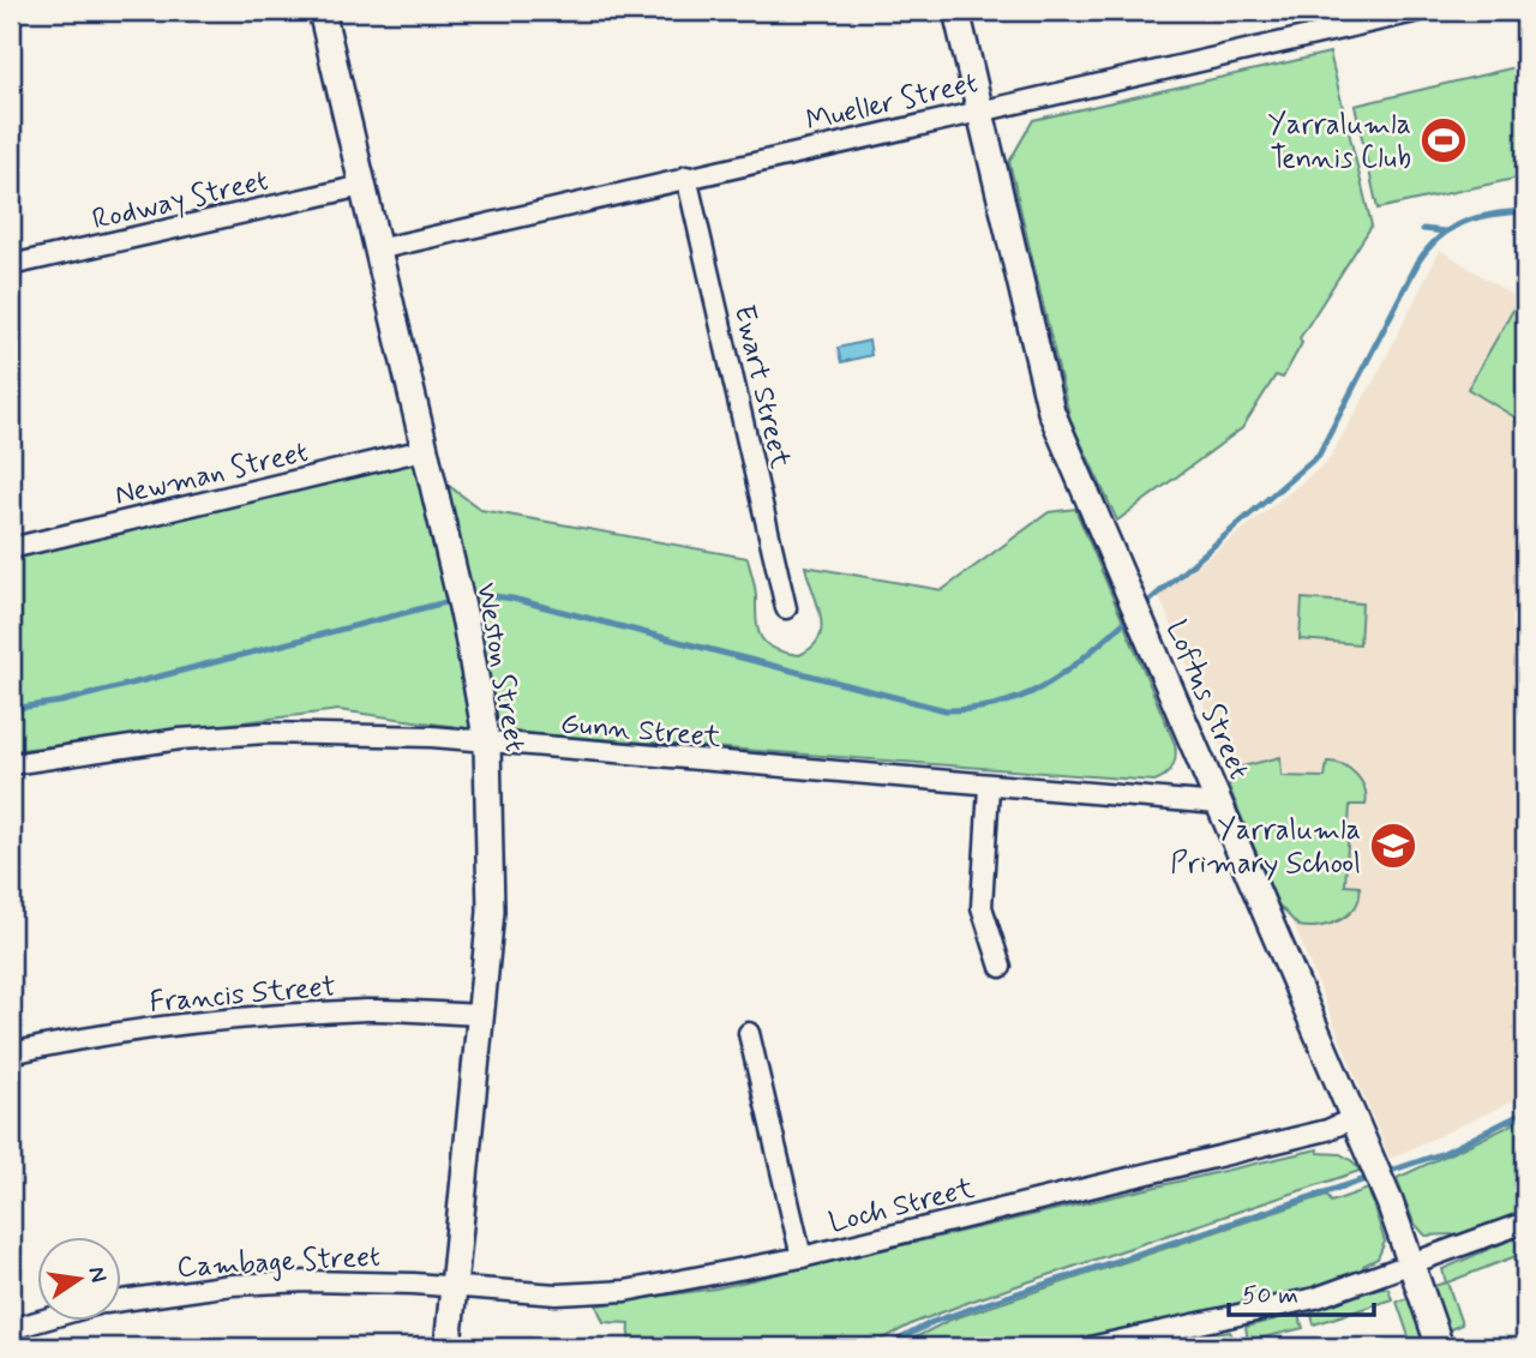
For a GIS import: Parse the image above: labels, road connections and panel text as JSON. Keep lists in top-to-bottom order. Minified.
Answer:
{"streets":{"street":["Mueller Street","Rodway Street","Ewart Street","Newman Street","Weston Street","Loftus Street","Gunn Street","Francis Street","Loch Street","Cambage Street"]},"crossings":[["Mueller Street","Ewart Street"],["Mueller Street","Weston Street"],["Mueller Street","Loftus Street"],["Rodway Street","Weston Street"],["Newman Street","Weston Street"],["Weston Street","Gunn Street"],["Weston Street","Francis Street"],["Weston Street","Loch Street"],["Weston Street","Cambage Street"],["Loftus Street","Gunn Street"],["Loftus Street","Loch Street"],["Loch Street","Cambage Street"]],"places":{"sports":["Yarralumla Tennis Club"],"school or university":["Yarralumla Primary School"]},"scale_bar":"50 m","north":"right"}
